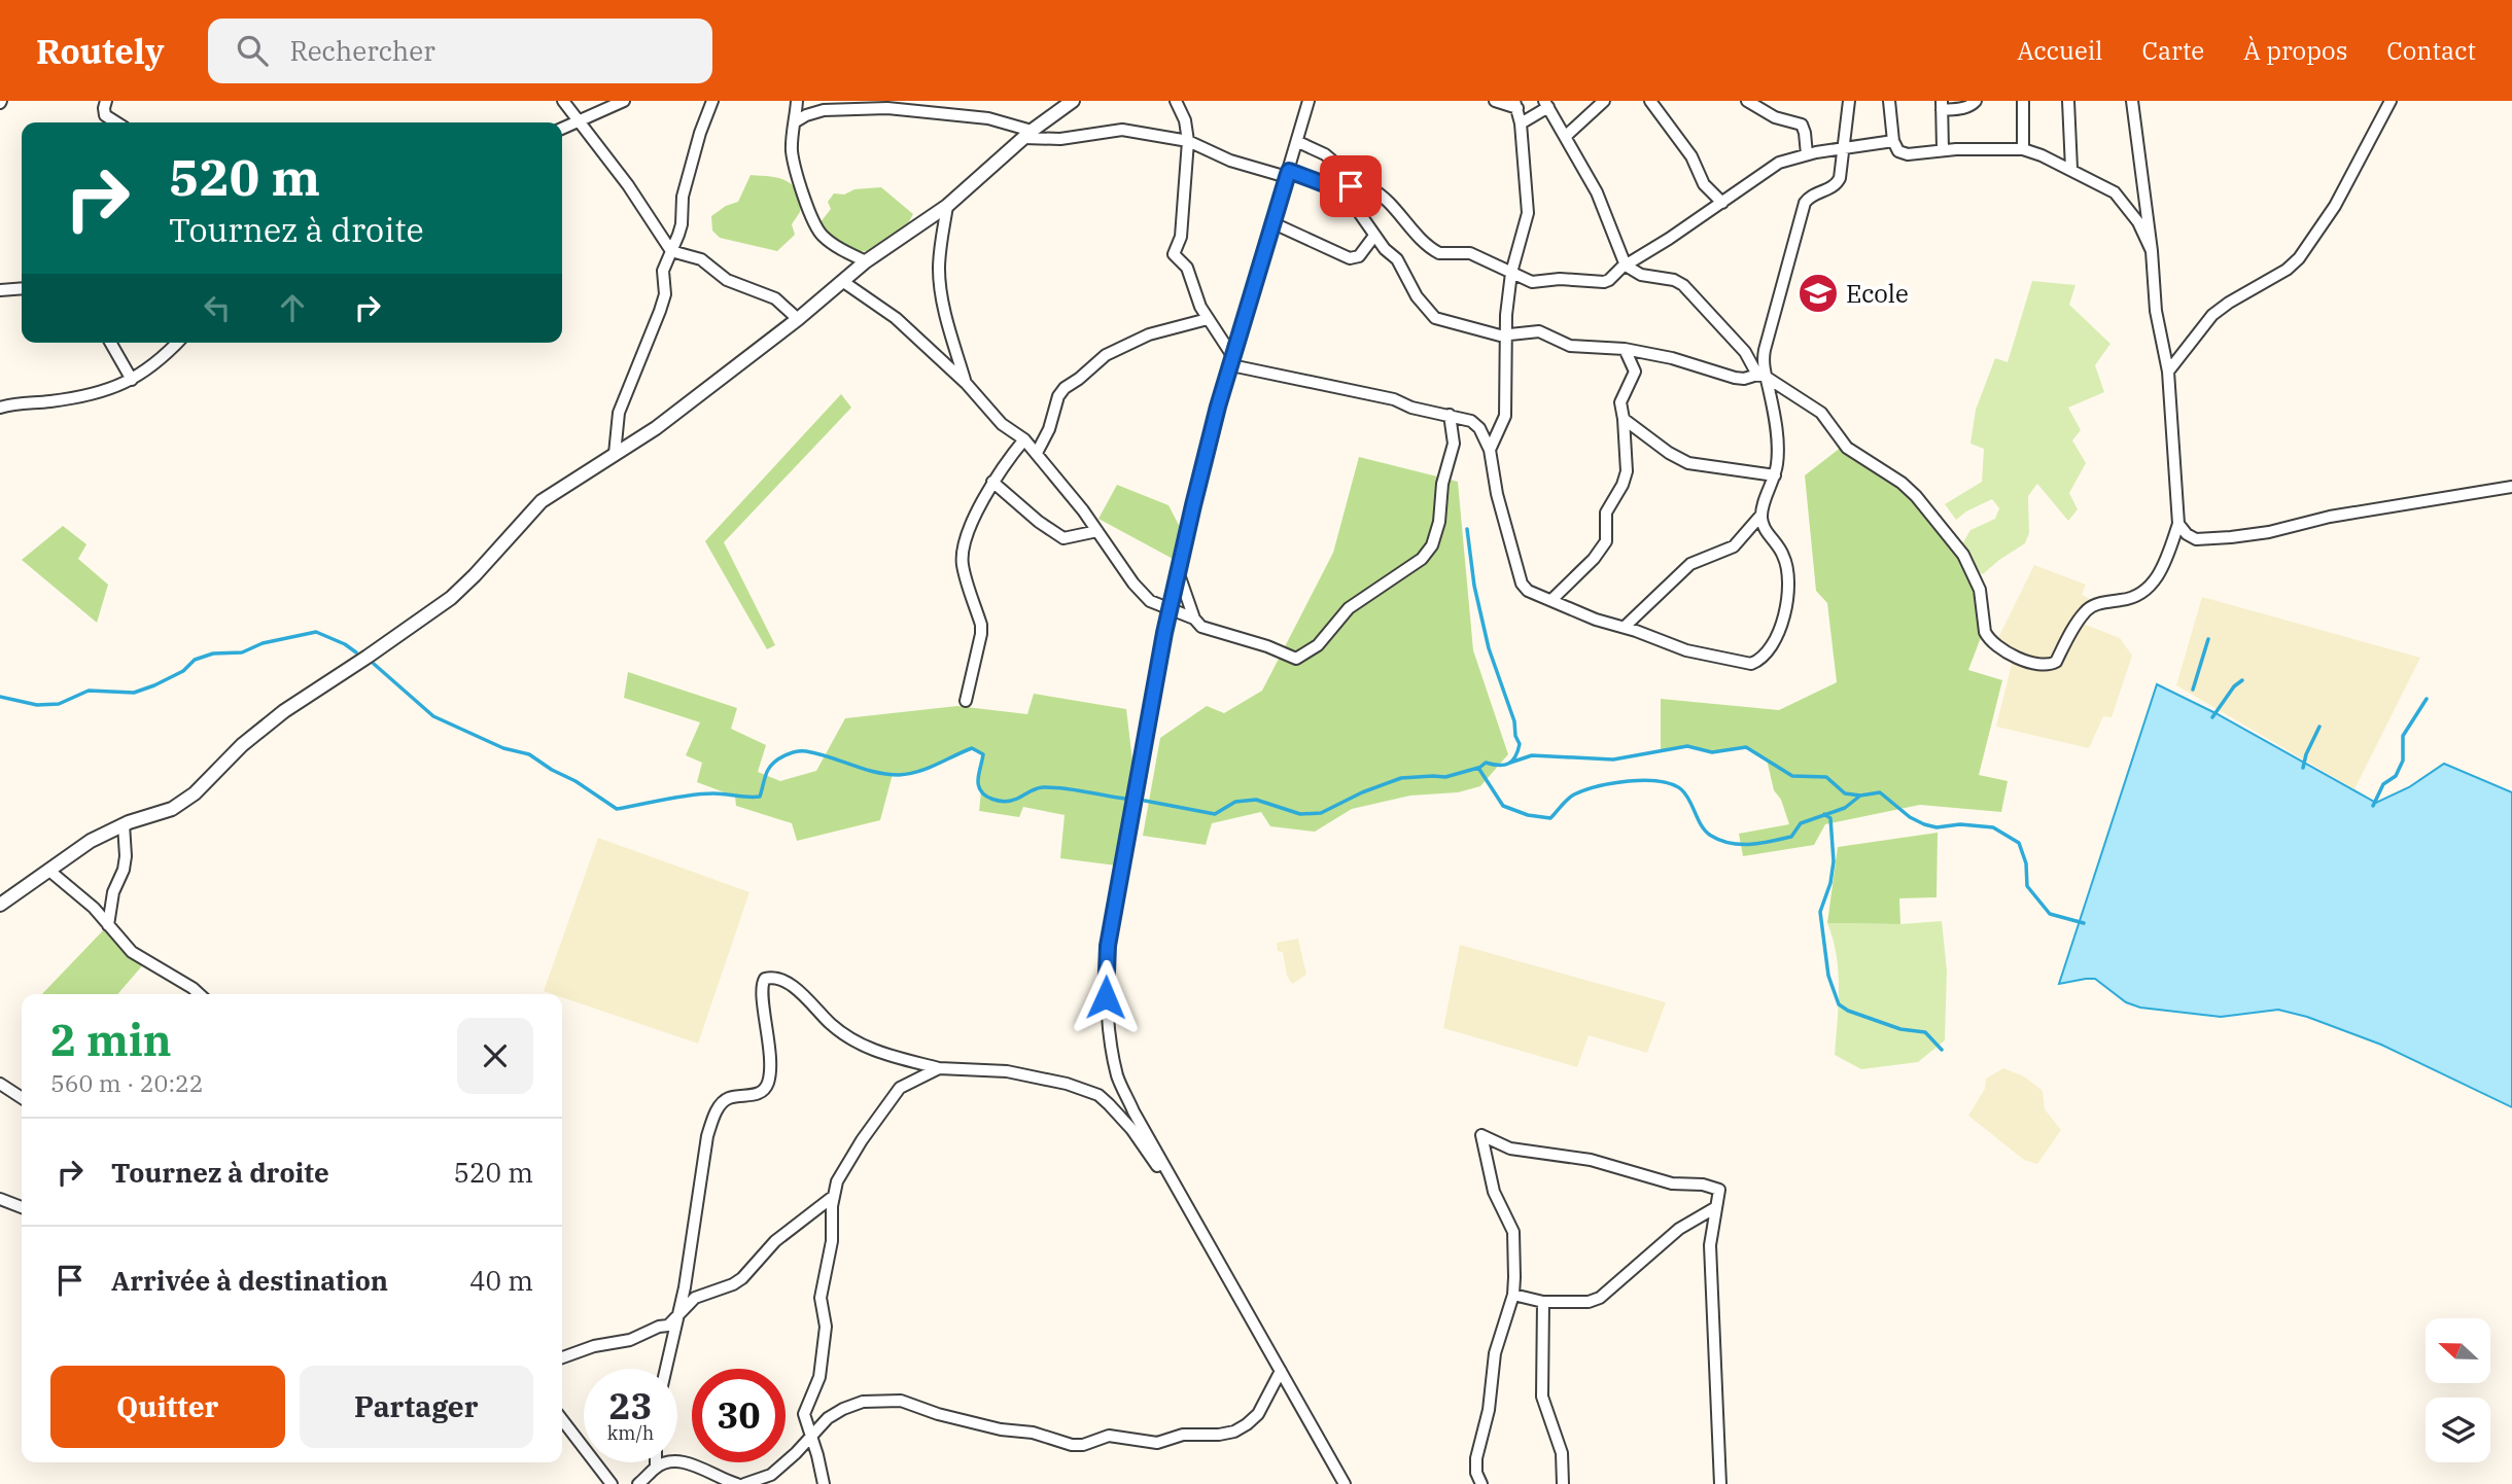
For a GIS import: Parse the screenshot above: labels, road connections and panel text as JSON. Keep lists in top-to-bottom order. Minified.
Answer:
{"places":{"school or university":["Ecole"]},"north":"left","page":{"header":"Routely","search":"Rechercher","nav":["Accueil","Carte","À propos","Contact"],"turn":["520 m","Tournez à droite"],"heading":["2 min","560 m · 20:22"],"list":[{"name":"Tournez à droite","value":"520 m"},{"name":"Arrivée à destination","value":"40 m"}],"buttons":["Quitter","Partager"],"speed":"23 km/h","limit":"30"}}
